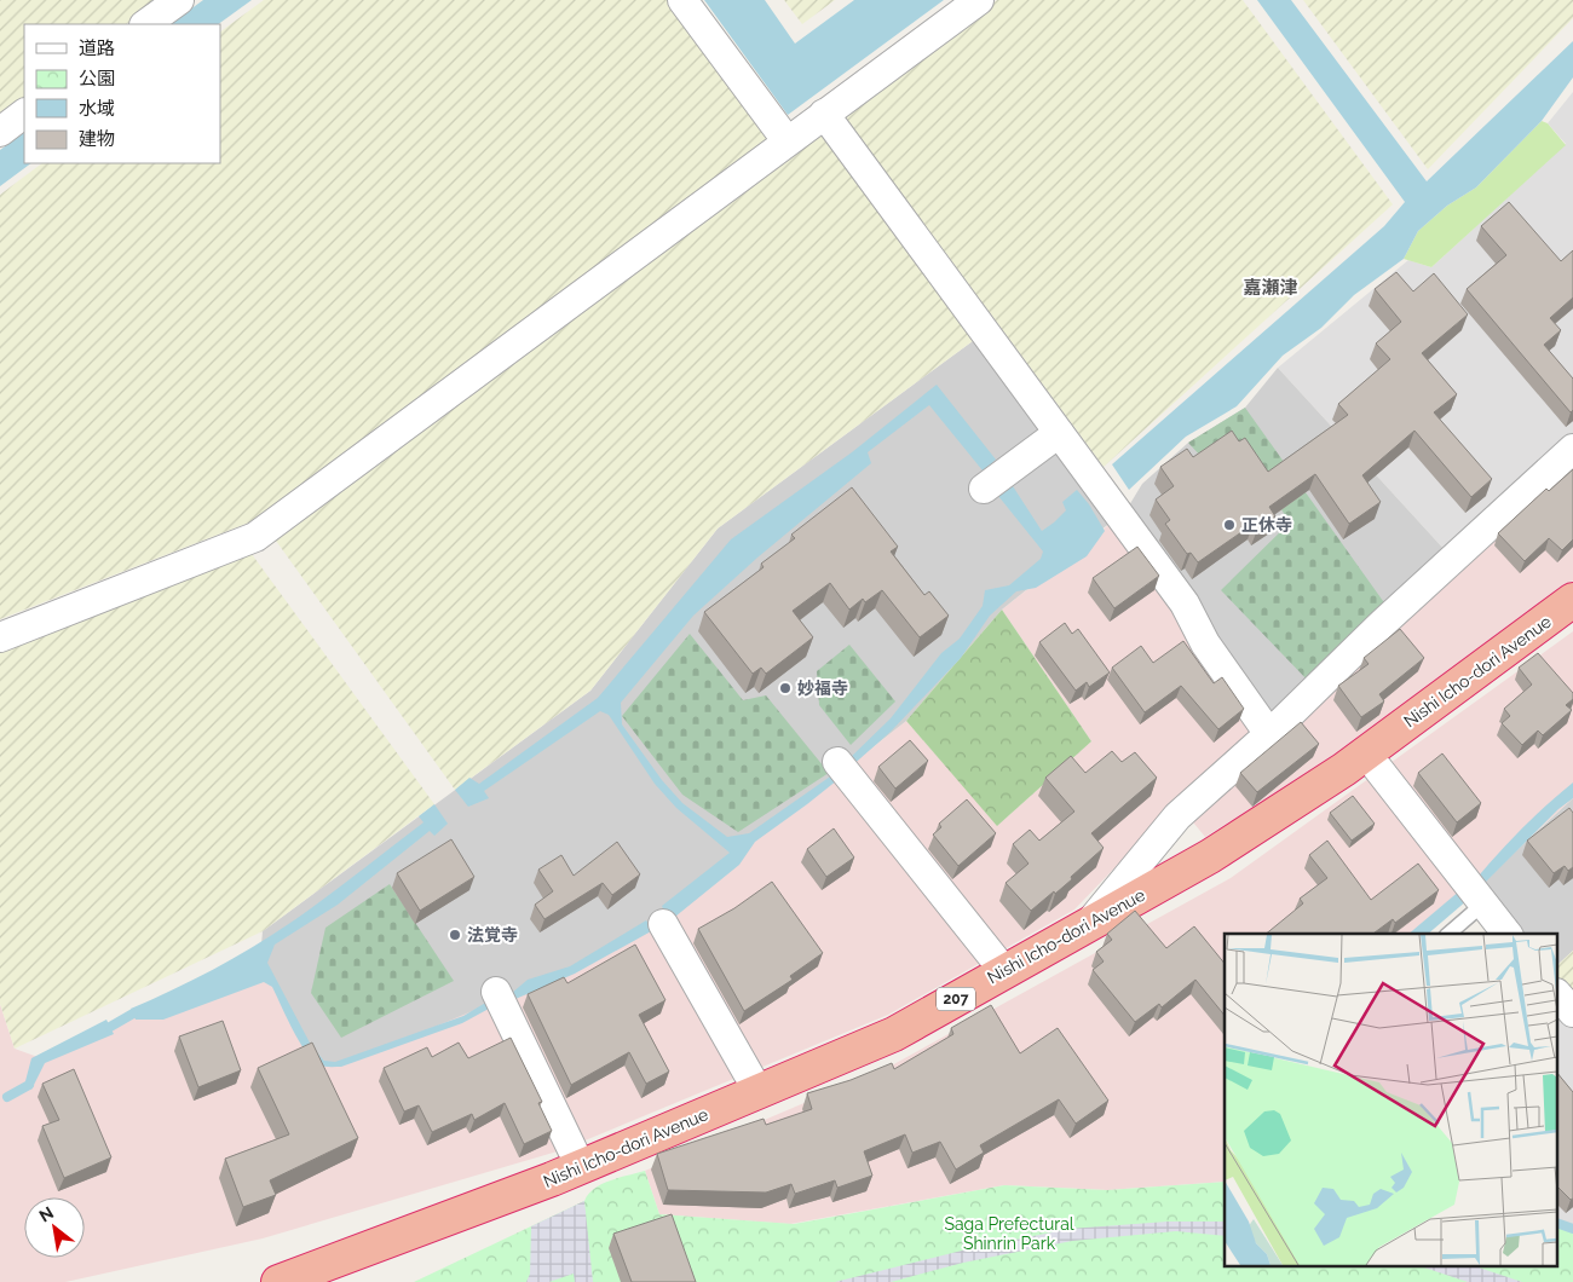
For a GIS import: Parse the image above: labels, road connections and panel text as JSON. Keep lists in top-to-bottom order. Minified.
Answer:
{"streets":{"highway":["Nishi Icho-dori Avenue","207"]},"districts":["嘉瀬津"],"parks":["Saga Prefectural Shinrin Park"],"places":["正休寺","妙福寺","法覚寺"],"legend":["道路","公園","水域","建物"],"north":"top left"}
